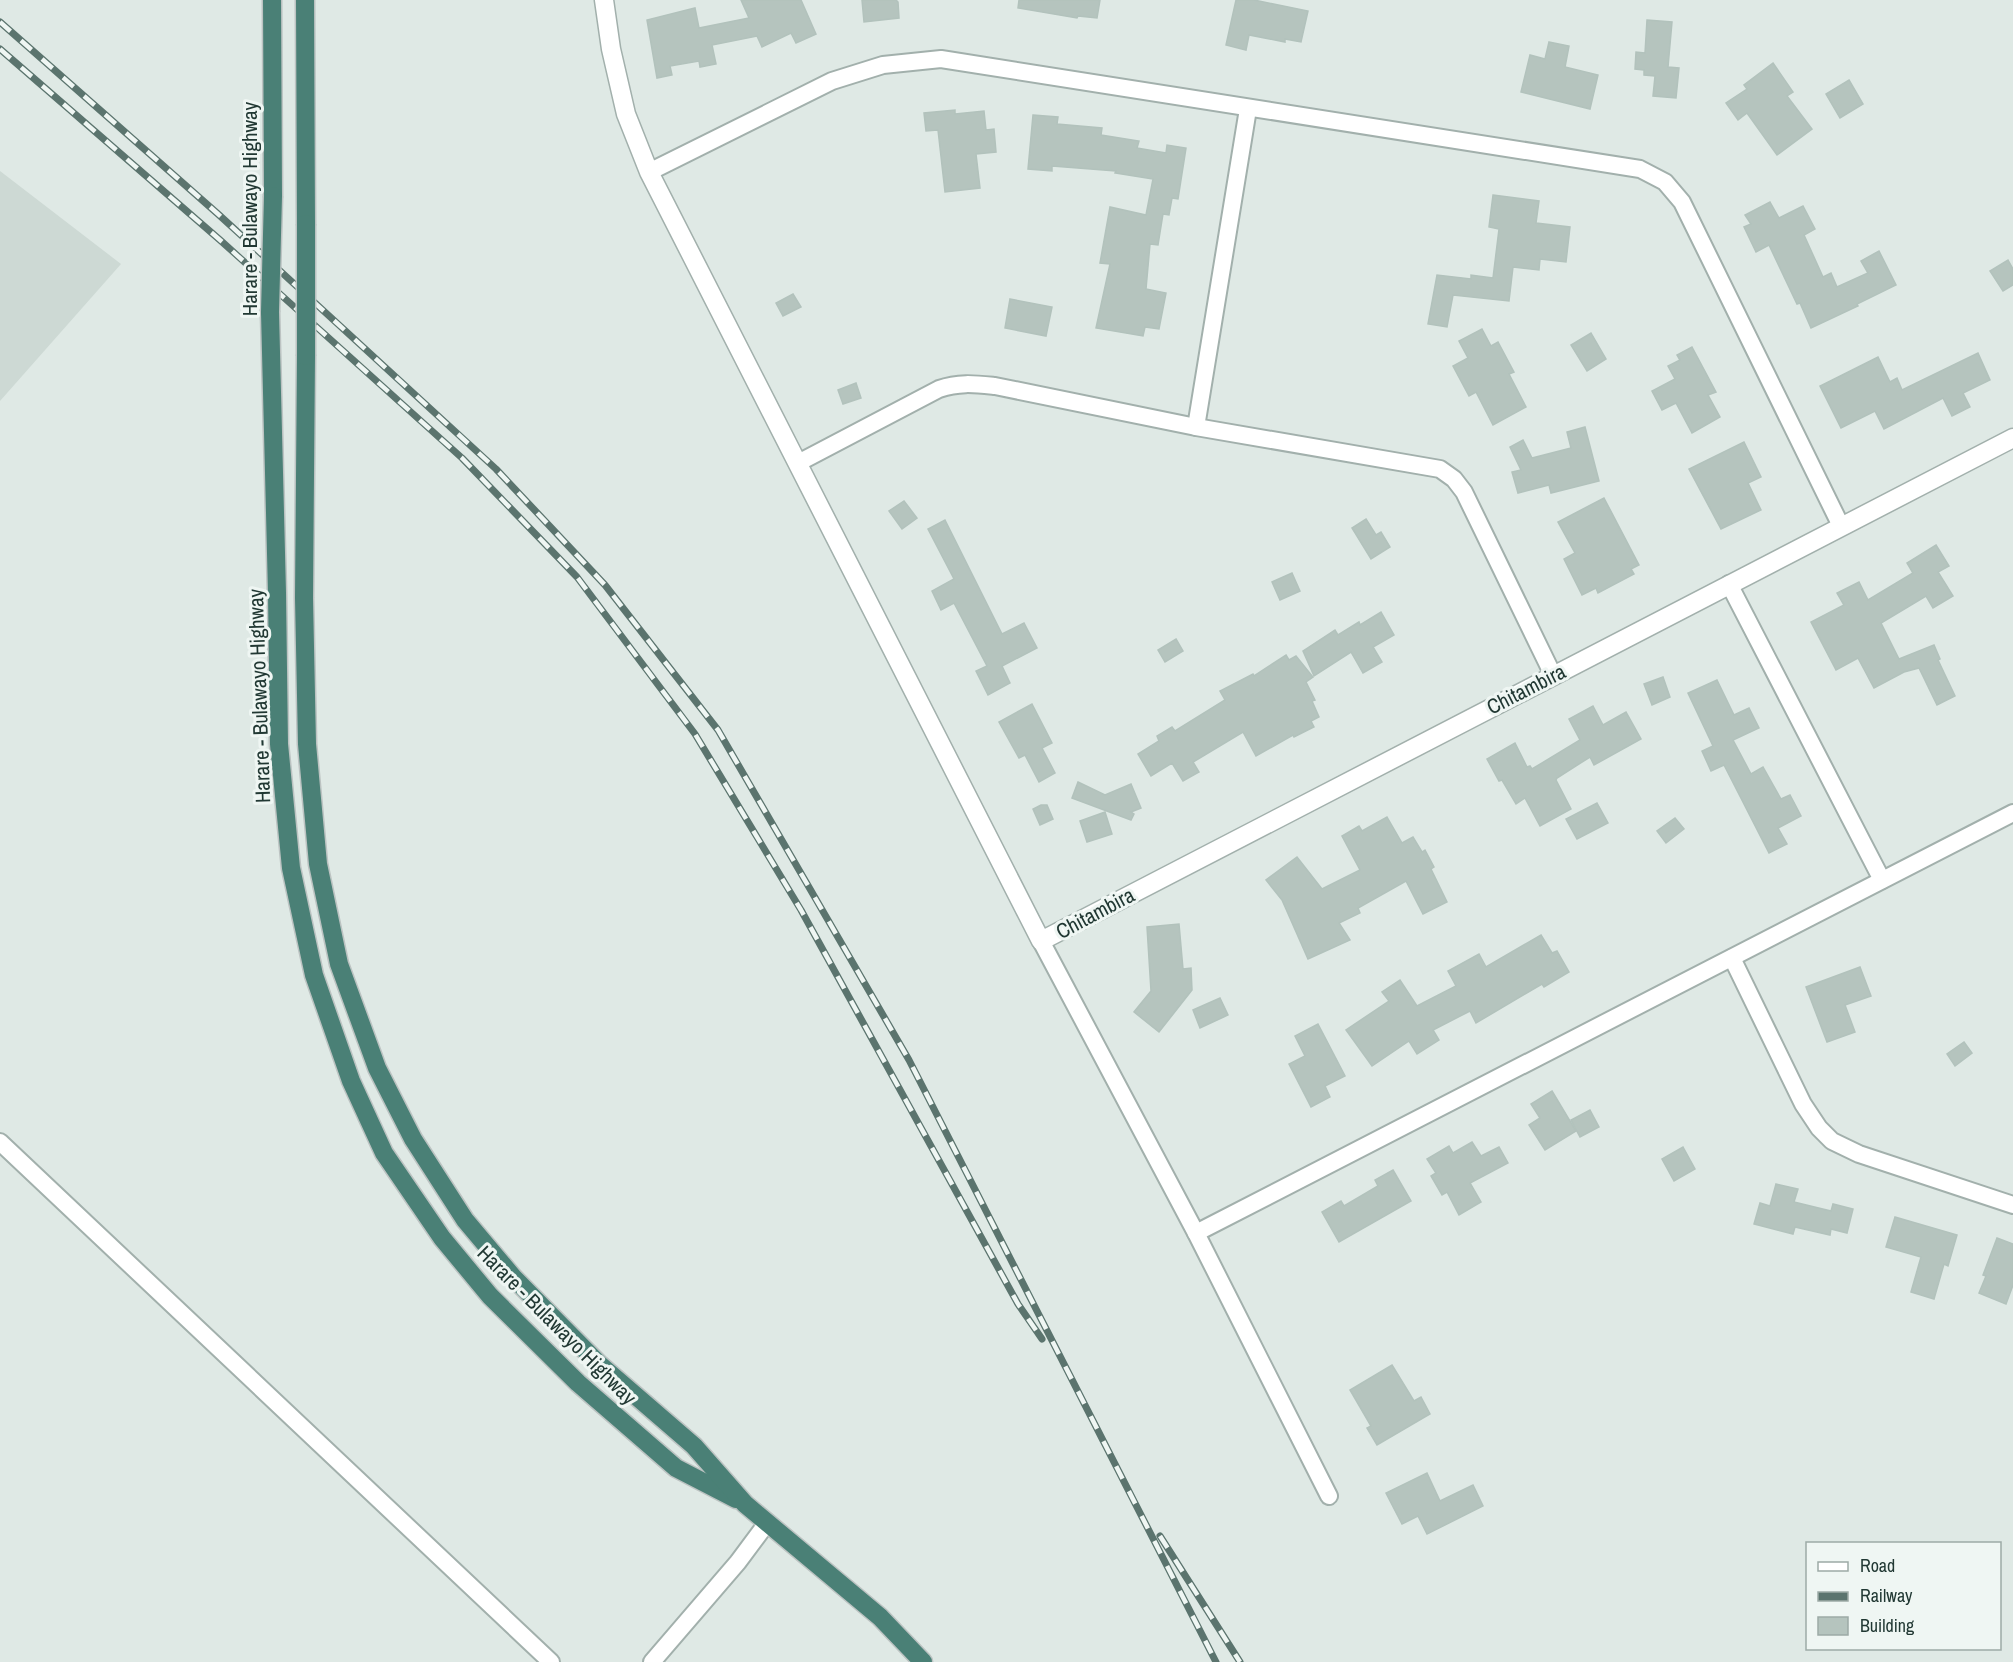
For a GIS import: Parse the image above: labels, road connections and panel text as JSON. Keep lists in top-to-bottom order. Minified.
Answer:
{"streets":{"highway":["Harare - Bulawayo Highway"],"street":["Chitambira"]},"legend":["Road","Railway","Building"]}
